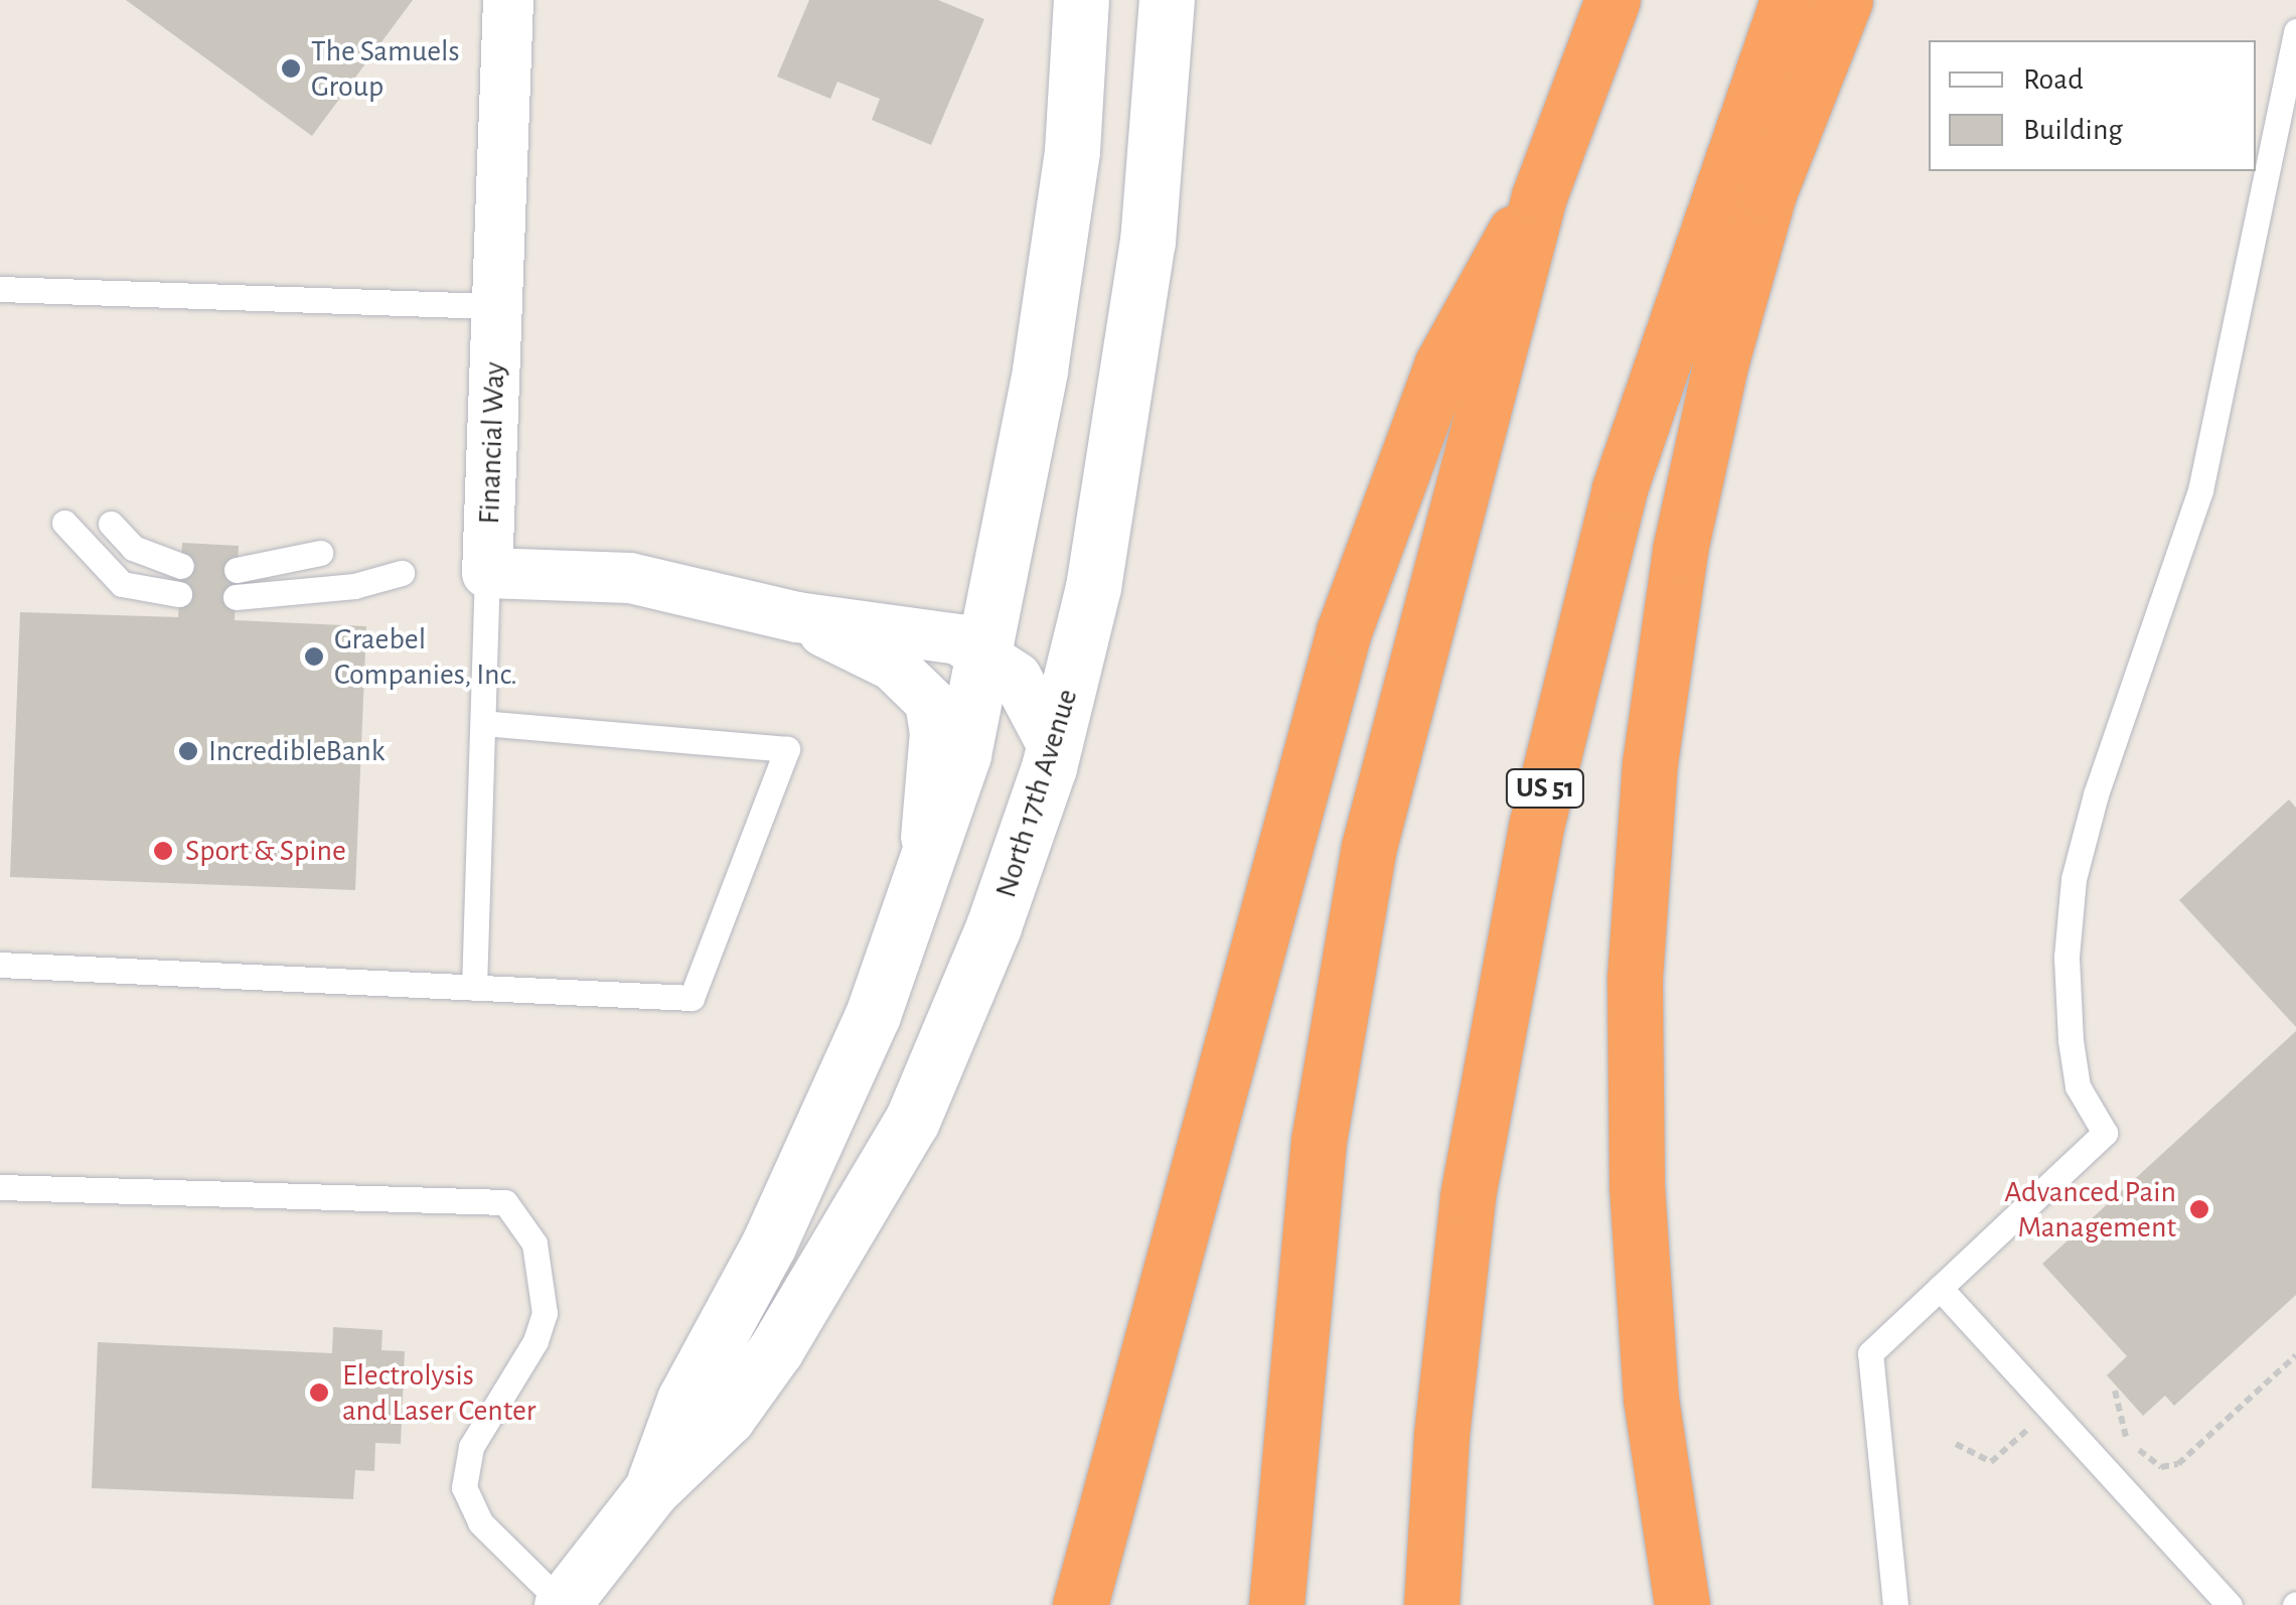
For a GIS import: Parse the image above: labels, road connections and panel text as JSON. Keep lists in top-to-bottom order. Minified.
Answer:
{"streets":{"highway":["US 51"],"main road":["North 17th Avenue"],"street":["Financial Way"]},"places":["The Samuels Group","Graebel Companies, Inc.","IncredibleBank","Sport & Spine","Advanced Pain Management","Electrolysis and Laser Center"],"legend":["Road","Building"]}
